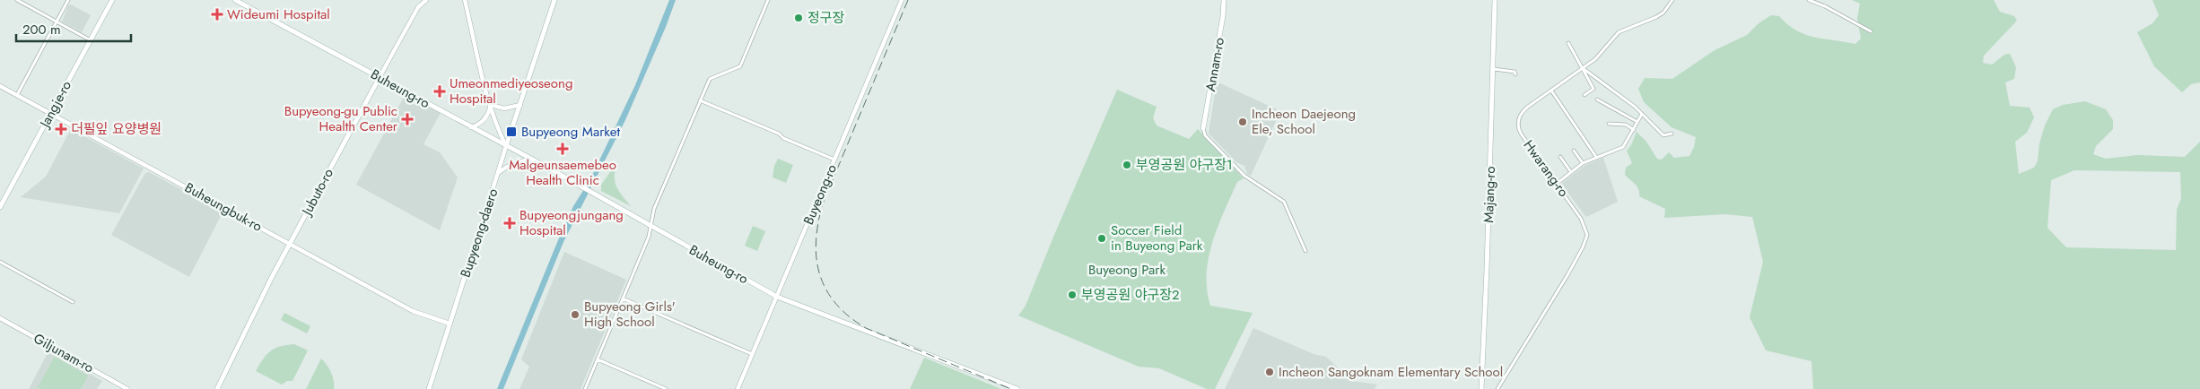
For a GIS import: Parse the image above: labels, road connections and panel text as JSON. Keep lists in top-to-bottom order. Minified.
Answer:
{"streets":{"main road":["Annam-ro","Buheung-ro","Jangje-ro","Jubuto-ro","Majang-ro","Bupyeong-daero"],"street":["Hwarang-ro","Buyeong-ro","Buheungbuk-ro","Giljunam-ro"]},"crossings":[["Buheung-ro","Jubuto-ro"],["Buheung-ro","Buyeong-ro"],["Buheung-ro","Bupyeong-daero"],["Jangje-ro","Buheungbuk-ro"],["Jubuto-ro","Buheungbuk-ro"],["Buheungbuk-ro","Bupyeong-daero"]],"parks":["Buyeong Park"],"places":{"health":["Wideumi Hospital","Umeonmediyeoseong Hospital","Bupyeong-gu Public Health Center","더필잎 요양병원","Malgeunsaemebeo Health Clinic","Bupyeongjungang Hospital"],"other":["정구장","Incheon Daejeong Ele, School","부영공원 야구장1","Soccer Field in Buyeong Park","부영공원 야구장2","Bupyeong Girls' High School","Incheon Sangoknam Elementary School"],"transit":["Bupyeong Market"]},"scale_bar":"200 m"}
